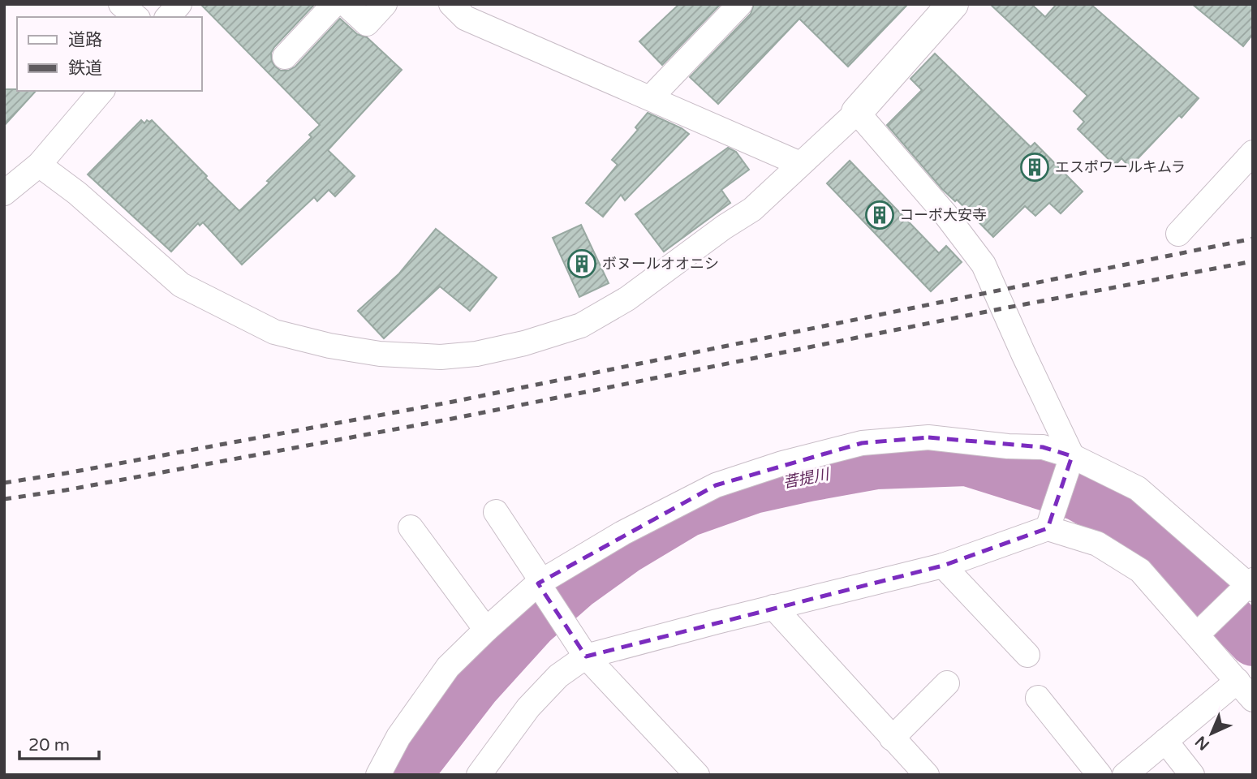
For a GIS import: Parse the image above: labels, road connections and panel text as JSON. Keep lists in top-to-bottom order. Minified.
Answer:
{"water":["菩提川"],"places":{"building":["エスポワールキムラ","コーポ大安寺","ボヌールオオニシ"]},"legend":["道路","鉄道"],"scale_bar":"20 m","north":"bottom left"}
